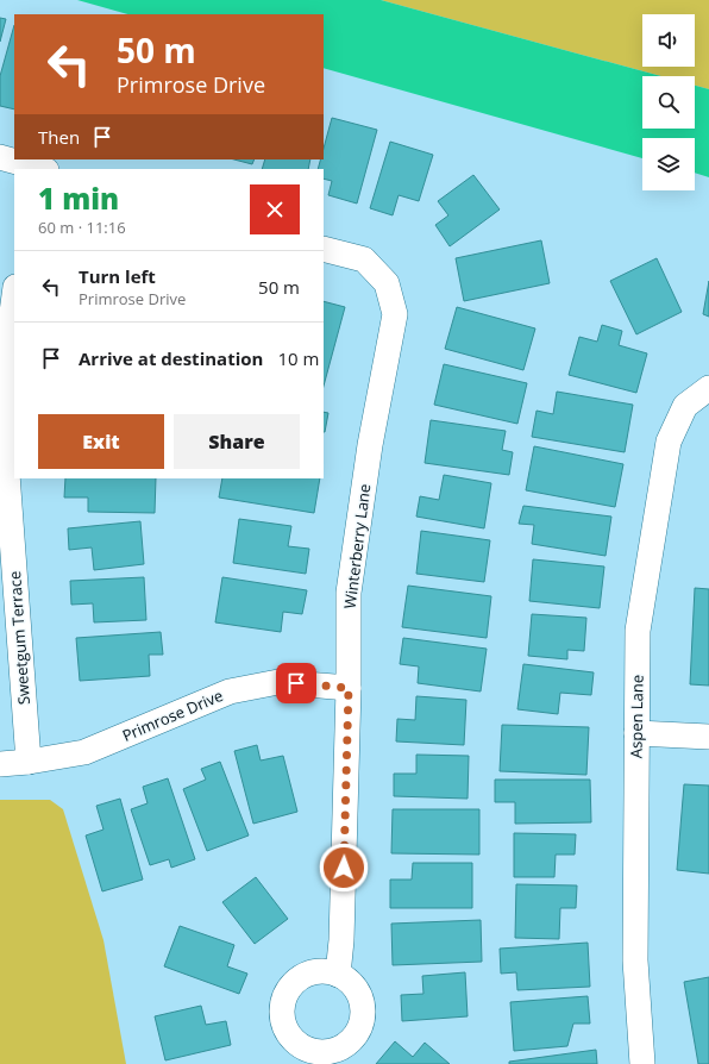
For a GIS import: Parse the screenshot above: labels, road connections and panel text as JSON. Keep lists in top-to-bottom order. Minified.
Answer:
{"streets":{"street":["Winterberry Lane","Sweetgum Terrace","Primrose Drive","Aspen Lane"]},"crossings":[["Winterberry Lane","Primrose Drive"],["Sweetgum Terrace","Primrose Drive"]],"page":{"turn":["50 m","Primrose Drive"],"then":"Then","heading":["1 min","60 m · 11:16"],"list":[{"name":"Turn left","note":"Primrose Drive","value":"50 m"},{"name":"Arrive at destination","value":"10 m"}],"buttons":["Exit","Share"]}}
